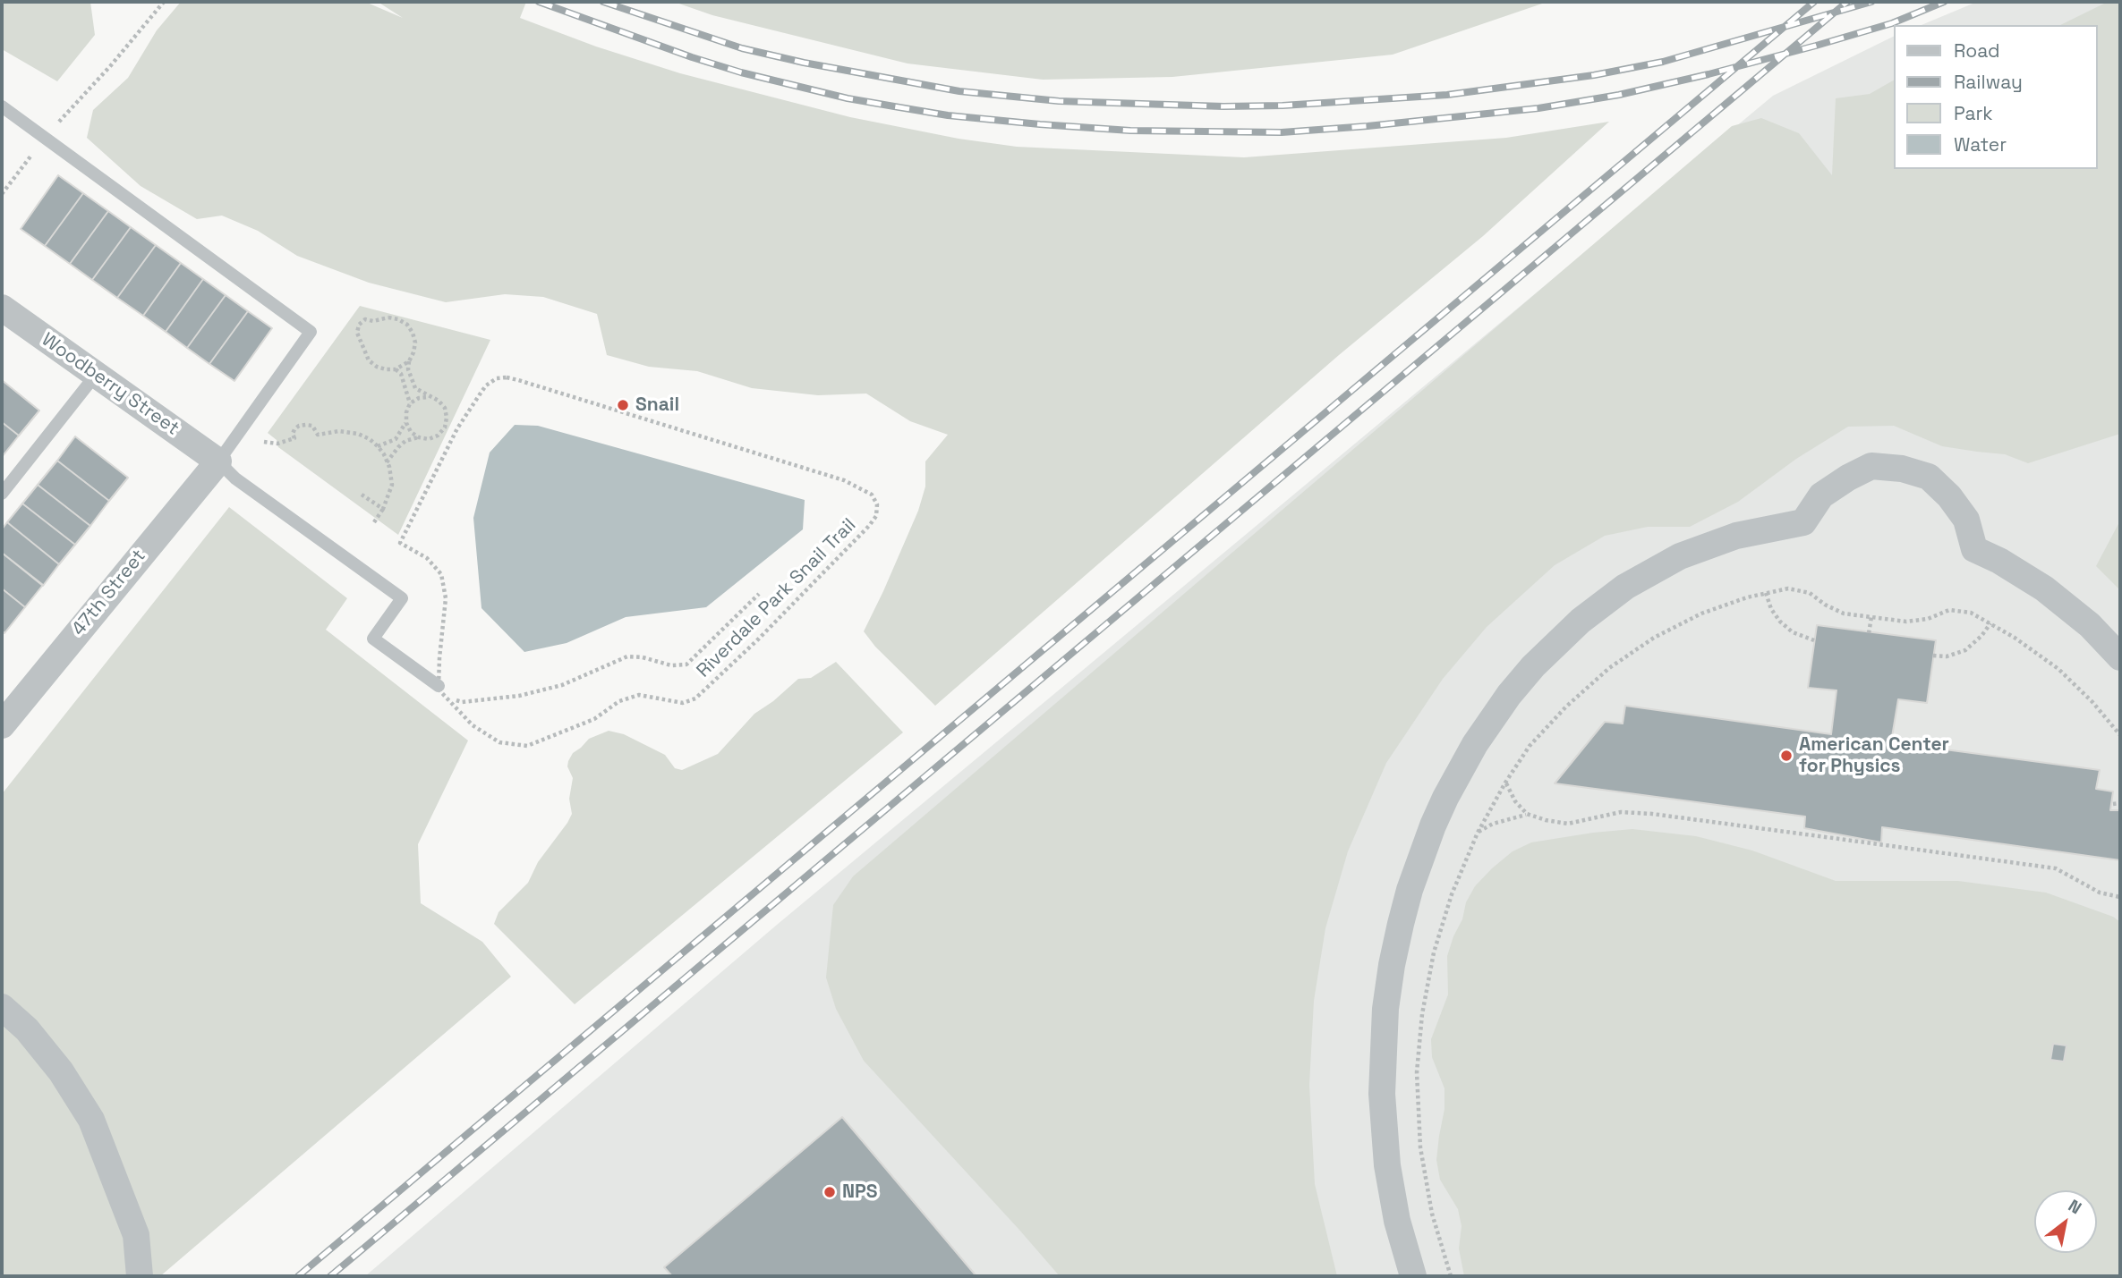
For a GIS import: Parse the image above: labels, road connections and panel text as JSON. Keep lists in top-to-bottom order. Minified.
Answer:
{"streets":{"street":["Woodberry Street","47th Street"],"path":["Riverdale Park Snail Trail"]},"crossings":[["Woodberry Street","47th Street"]],"places":["Snail","American Center for Physics","NPS"],"legend":["Road","Railway","Park","Water"],"north":"top right"}
